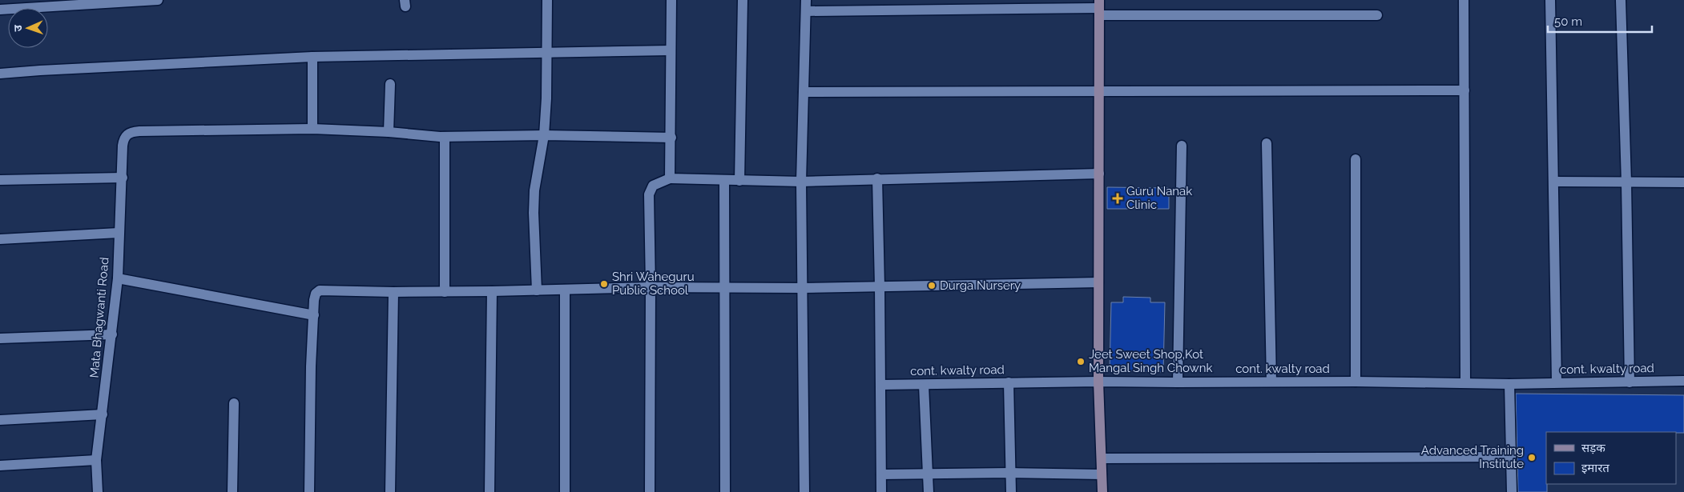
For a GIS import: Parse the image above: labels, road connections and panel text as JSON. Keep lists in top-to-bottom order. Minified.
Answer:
{"streets":{"street":["Mata Bhagwanti Road","cont. kwalty road"]},"places":{"health":["Guru Nanak Clinic"],"other":["Shri Waheguru Public School","Durga Nursery","Jeet Sweet Shop,Kot Mangal Singh Chownk","Advanced Training Institute"]},"legend":["सड़क","इमारत"],"scale_bar":"50 m","north":"left"}
